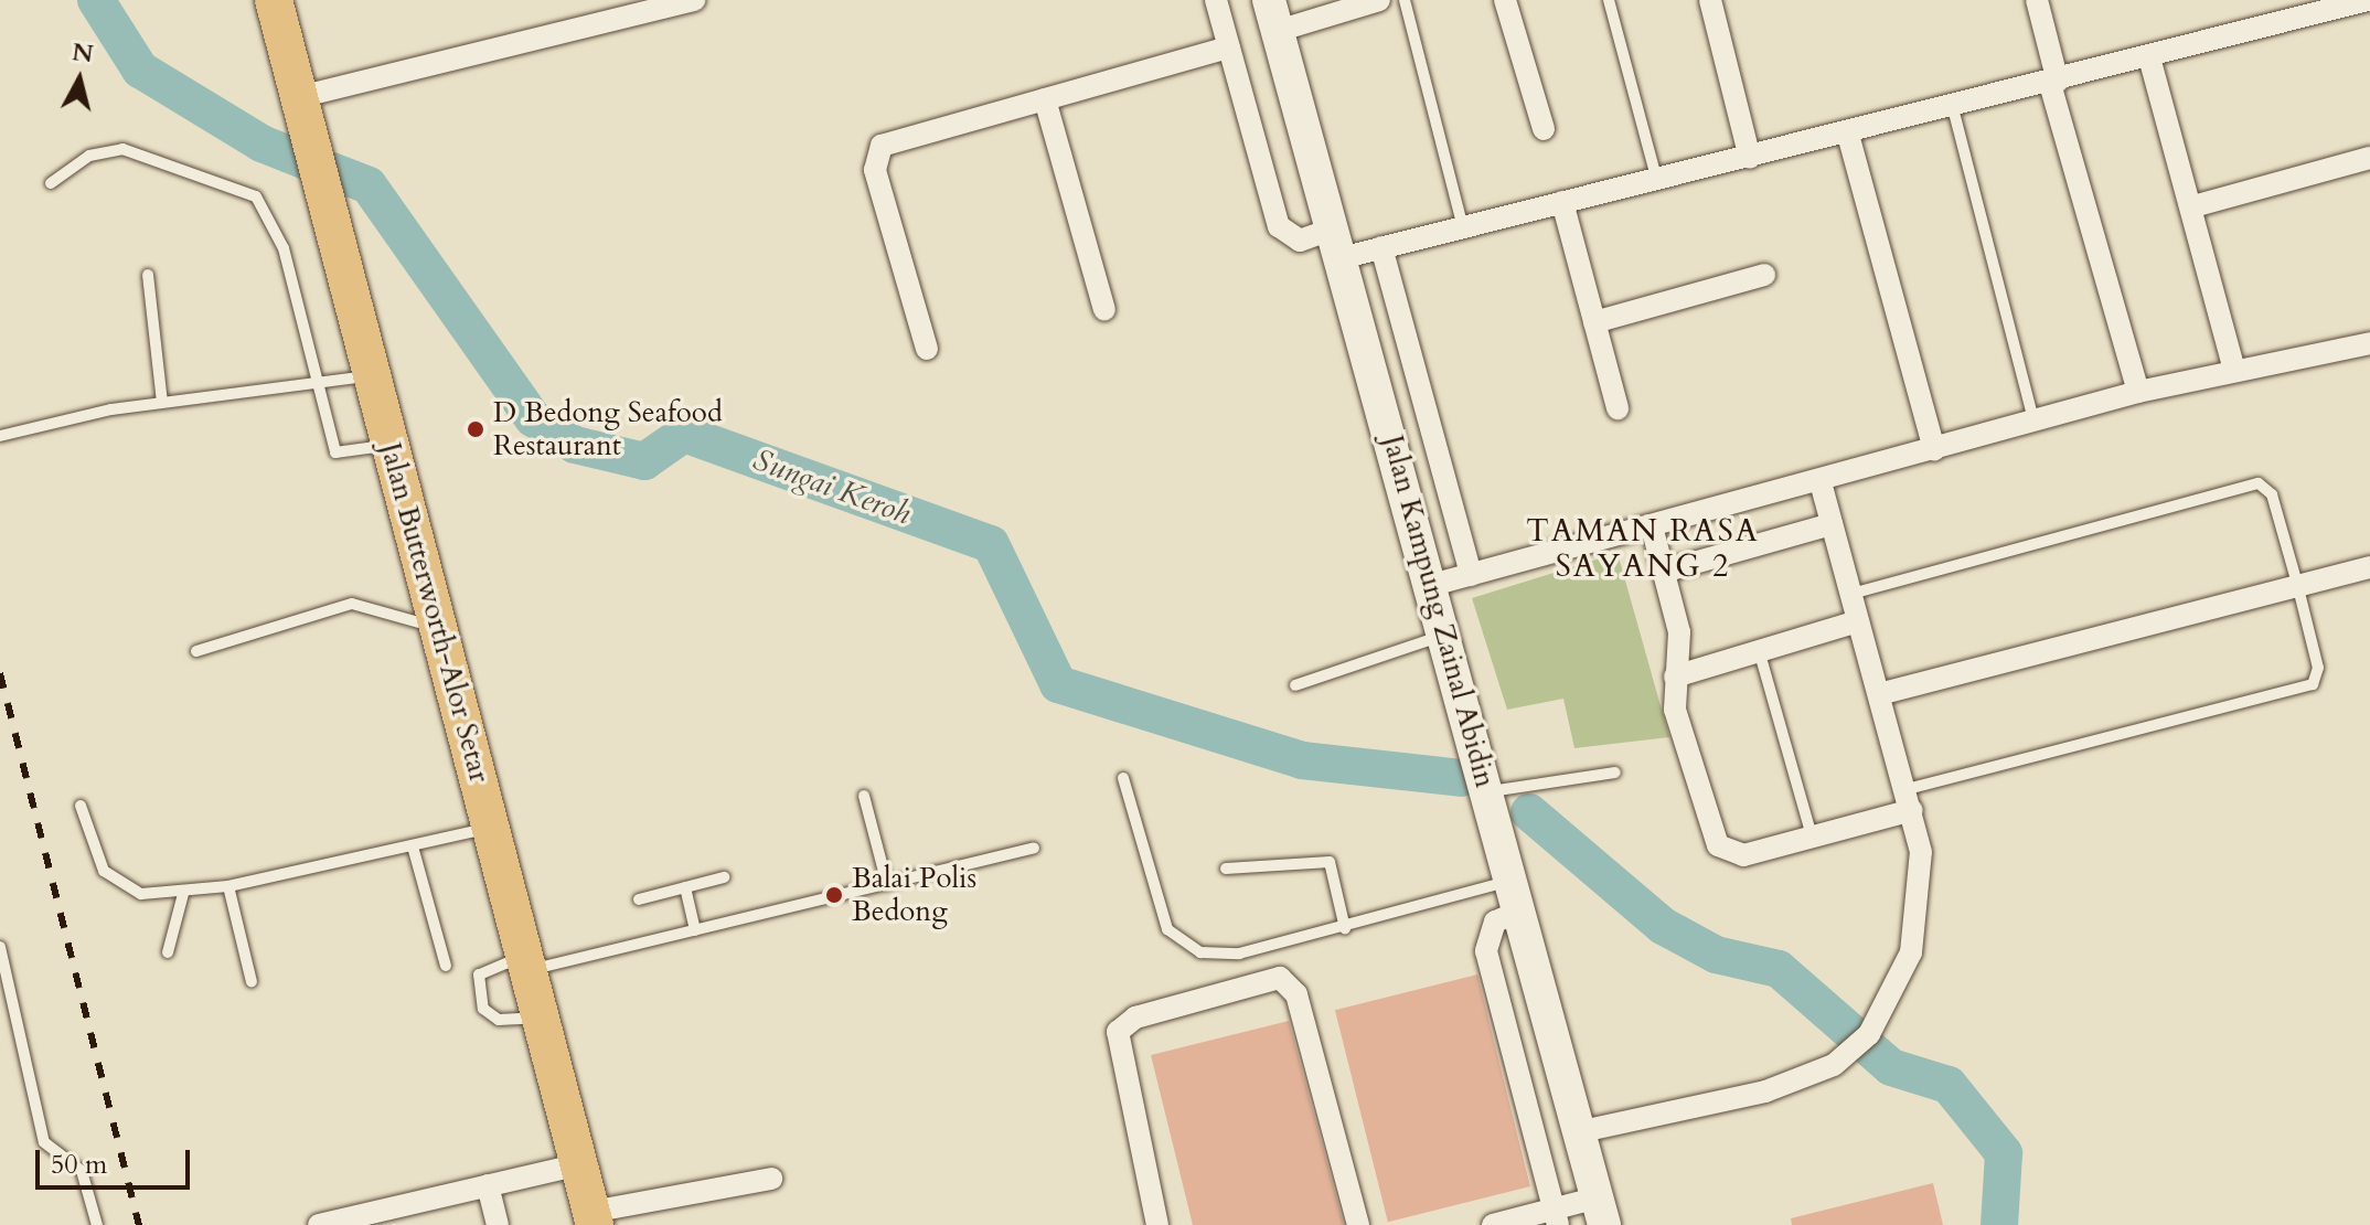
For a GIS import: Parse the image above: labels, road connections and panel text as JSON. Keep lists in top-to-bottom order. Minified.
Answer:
{"streets":{"main road":["Jalan Butterworth-Alor Setar"],"street":["Jalan Kampung Zainal Abidin"]},"districts":["TAMAN RASA SAYANG 2"],"water":["Sungai Keroh"],"places":["D Bedong Seafood Restaurant","Balai Polis Bedong"],"scale_bar":"50 m","north":"top"}
